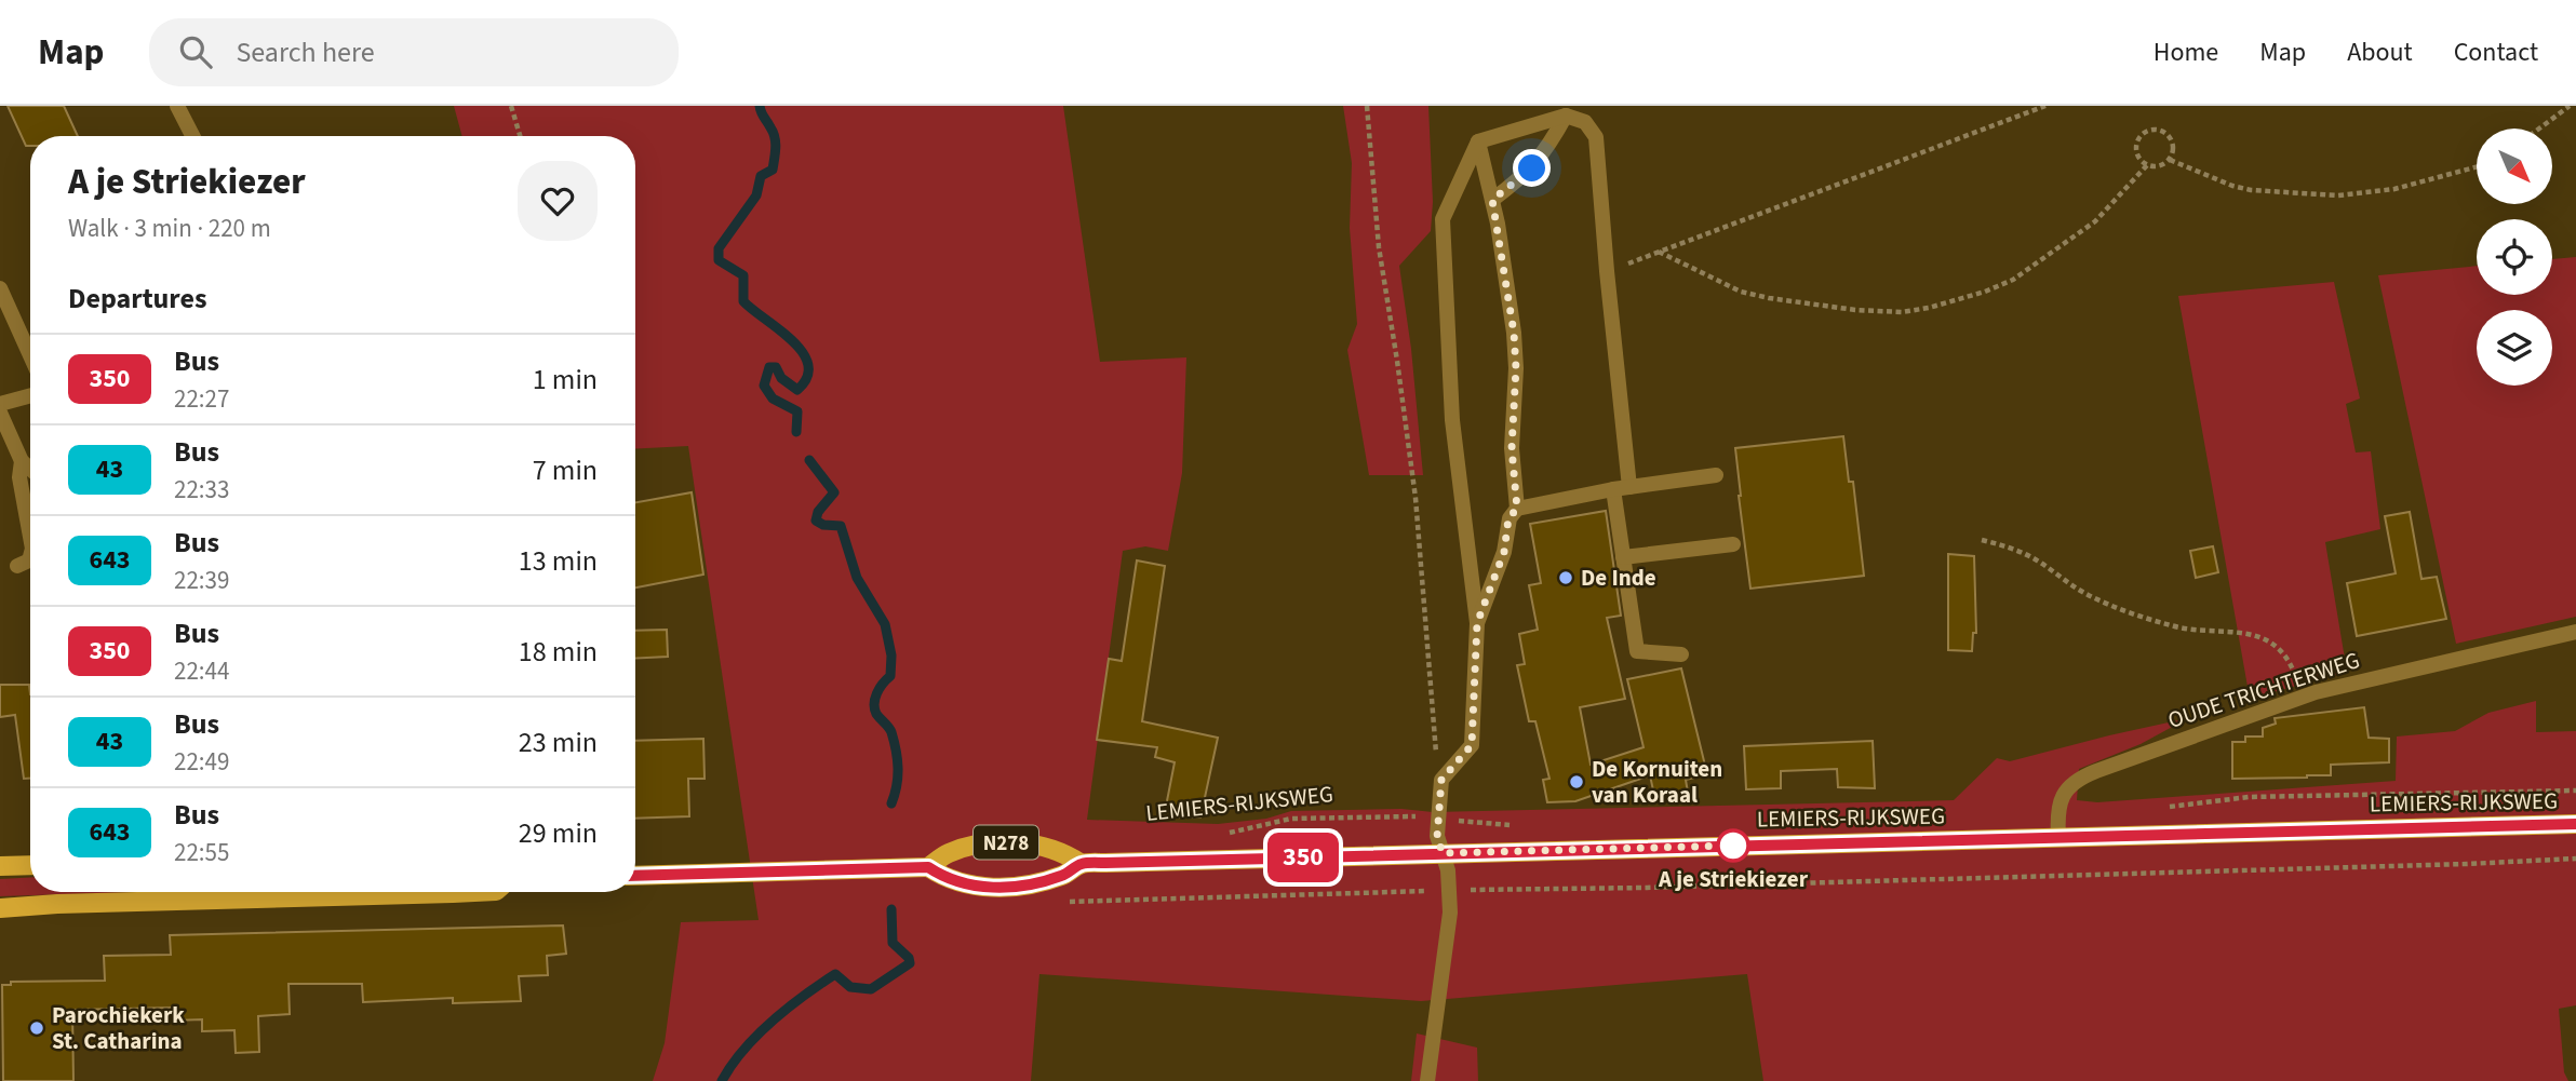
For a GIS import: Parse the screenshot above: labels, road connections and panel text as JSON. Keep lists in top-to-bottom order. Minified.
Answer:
{"streets":{"main road":["LEMIERS-RIJKSWEG","N278"],"street":["OUDE TRICHTERWEG"]},"crossings":[["OUDE TRICHTERWEG","LEMIERS-RIJKSWEG"]],"places":["De Inde","De Kornuiten van Koraal","A je Striekiezer","Parochiekerk St. Catharina"],"lines":["bus line 350"],"north":"bottom right","page":{"header":"Map","search":"Search here","nav":["Home","Map","About","Contact"],"on_map":"350","heading":[["A je Striekiezer","Walk · 3 min · 220 m"],"Departures"],"list":[{"mark":"350","name":"Bus","note":"22:27","value":"1 min"},{"mark":"43","name":"Bus","note":"22:33","value":"7 min"},{"mark":"643","name":"Bus","note":"22:39","value":"13 min"},{"mark":"350","name":"Bus","note":"22:44","value":"18 min"},{"mark":"43","name":"Bus","note":"22:49","value":"23 min"},{"mark":"643","name":"Bus","note":"22:55","value":"29 min"}]}}
